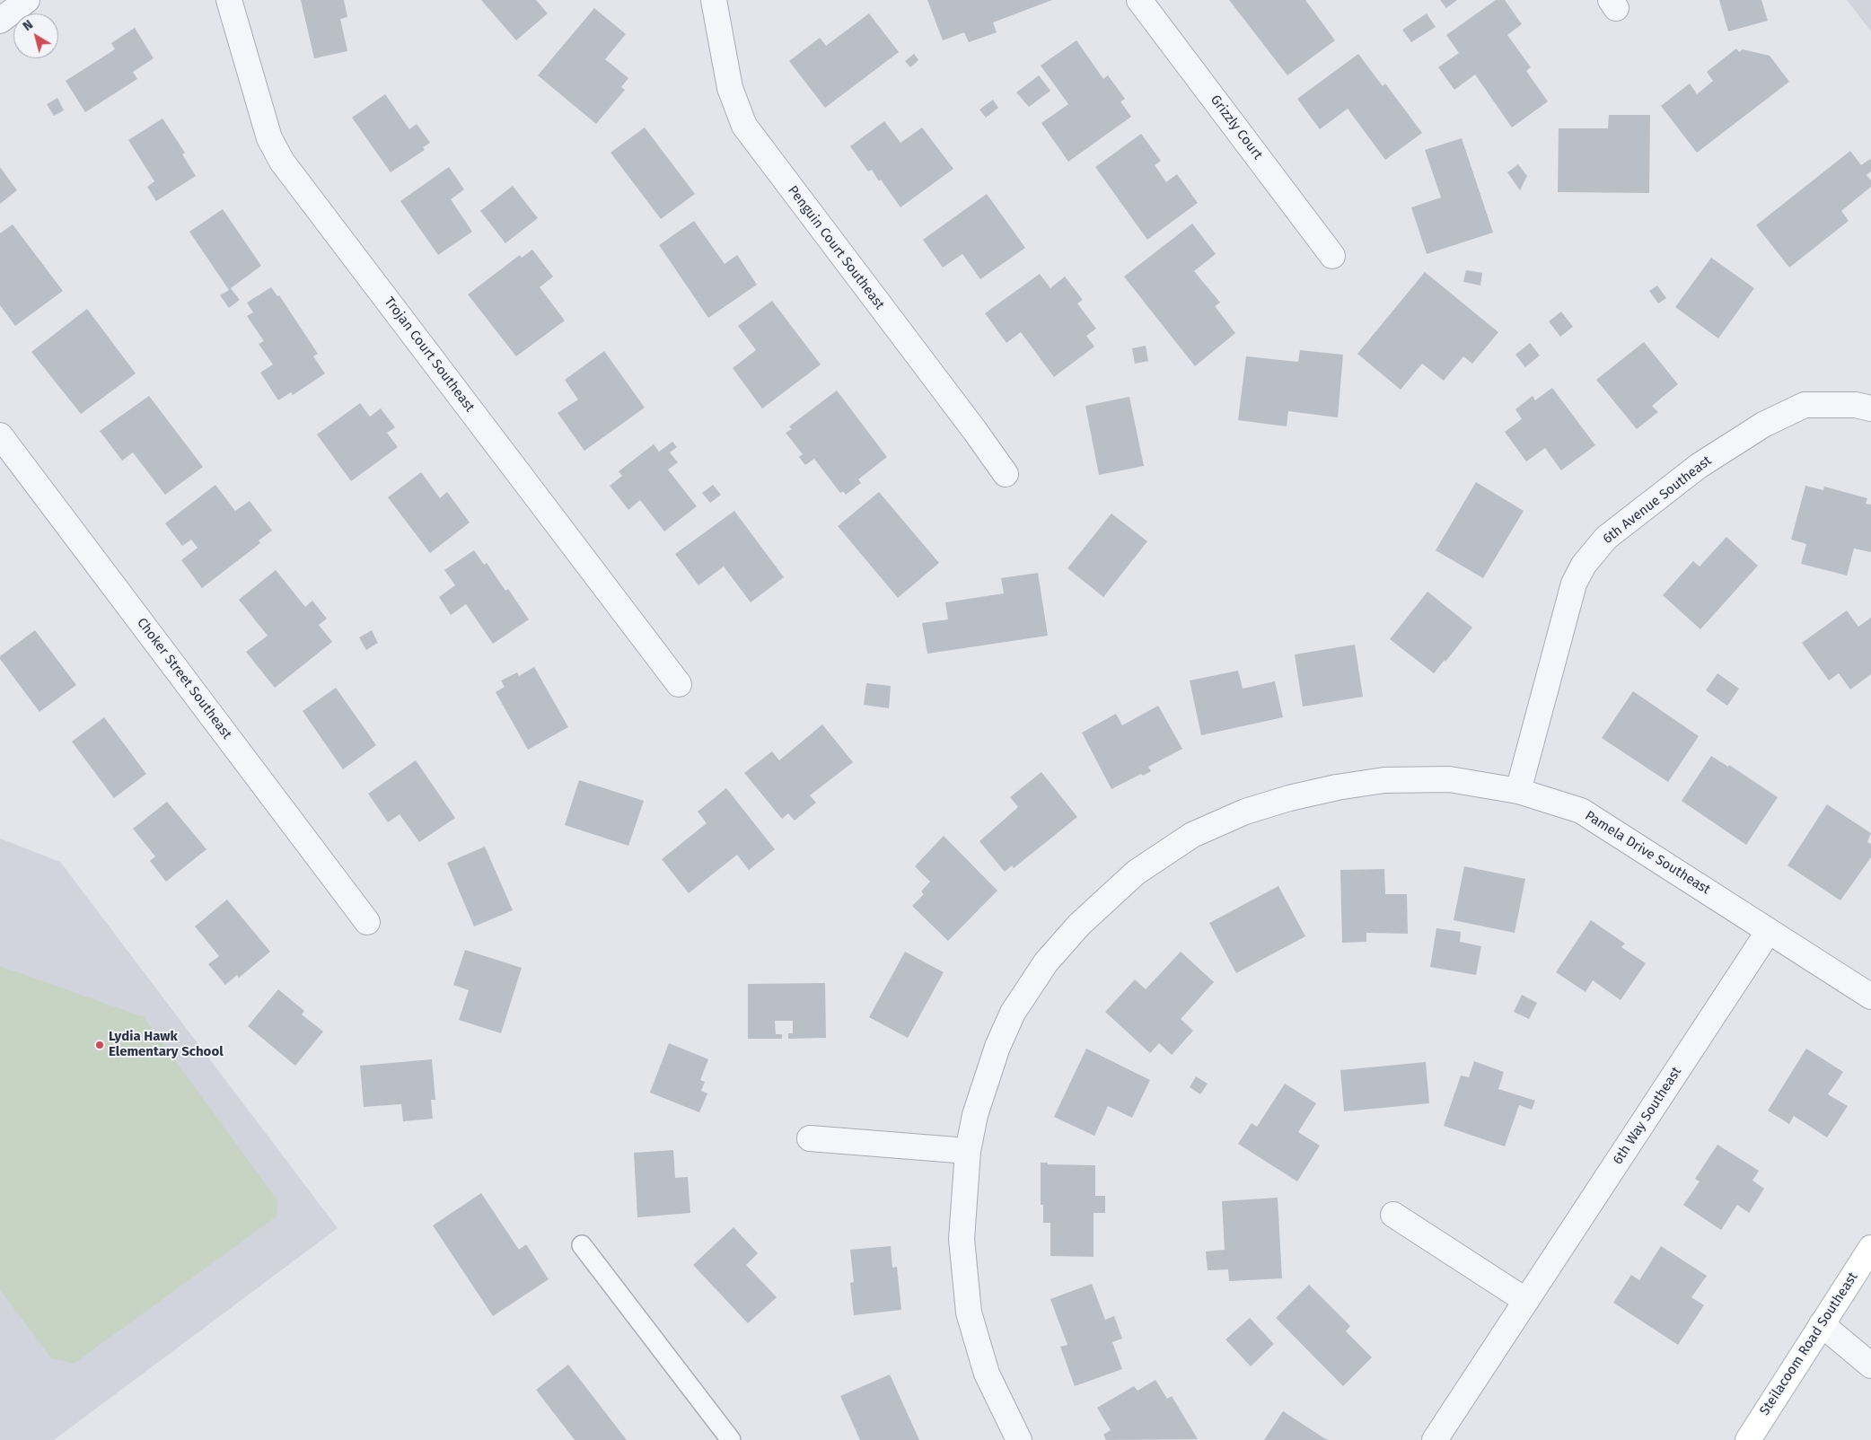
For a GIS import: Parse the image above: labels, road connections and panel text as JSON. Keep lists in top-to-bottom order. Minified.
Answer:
{"streets":{"street":["Grizzly Court","Penguin Court Southeast","Trojan Court Southeast","6th Avenue Southeast","Choker Street Southeast","Pamela Drive Southeast","6th Way Southeast","Steilacoom Road Southeast"]},"crossings":[["6th Avenue Southeast","Pamela Drive Southeast"],["Pamela Drive Southeast","6th Way Southeast"]],"places":["Lydia Hawk Elementary School"],"north":"top left"}
